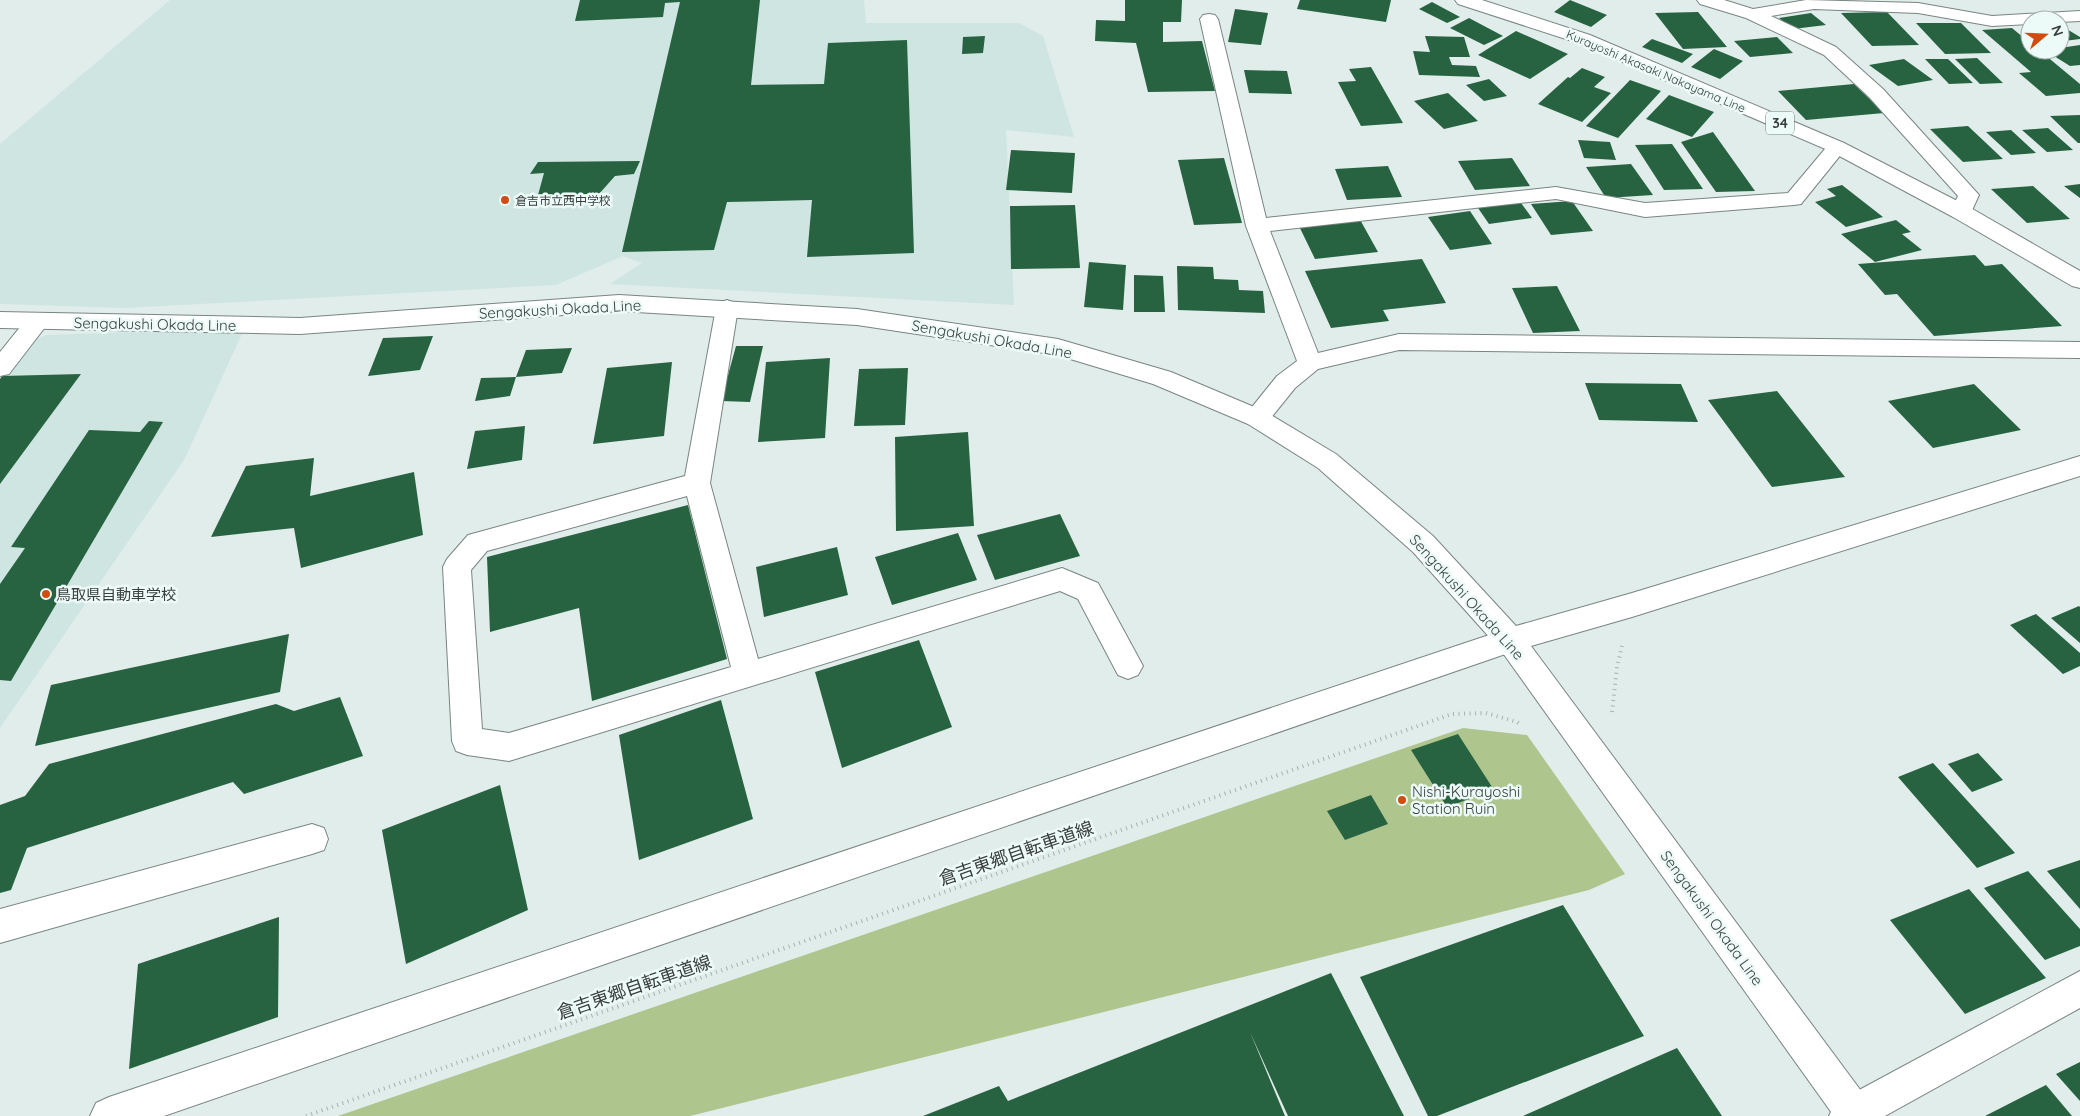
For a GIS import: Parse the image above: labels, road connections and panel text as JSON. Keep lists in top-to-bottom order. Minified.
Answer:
{"streets":{"street":["Kurayoshi Akasaki Nakayama Line","34","Sengakushi Okada Line"],"path":["倉吉東郷自転車道線"]},"places":["倉吉市立西中学校","鳥取県自動車学校","Nishi-Kurayoshi Station Ruin"],"north":"right"}
